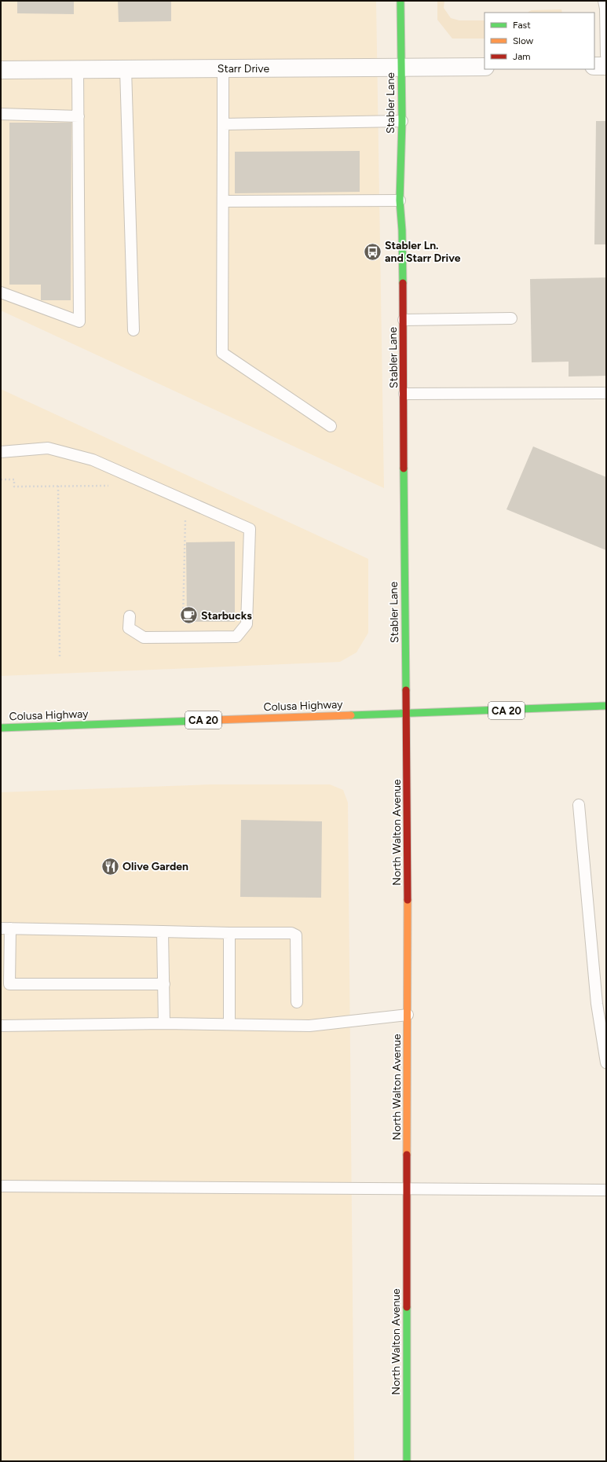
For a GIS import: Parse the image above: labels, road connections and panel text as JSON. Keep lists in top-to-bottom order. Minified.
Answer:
{"streets":{"main road":["Stabler Lane","Colusa Highway","CA 20","North Walton Avenue"],"street":["Starr Drive"]},"crossings":[["Starr Drive","Stabler Lane"],["Stabler Lane","Colusa Highway"],["Stabler Lane","North Walton Avenue"],["Colusa Highway","North Walton Avenue"]],"places":{"bus stop":["Stabler Ln. and Starr Drive"],"cafe":["Starbucks"],"restaurant":["Olive Garden"]},"legend":["Fast","Slow","Jam"]}
